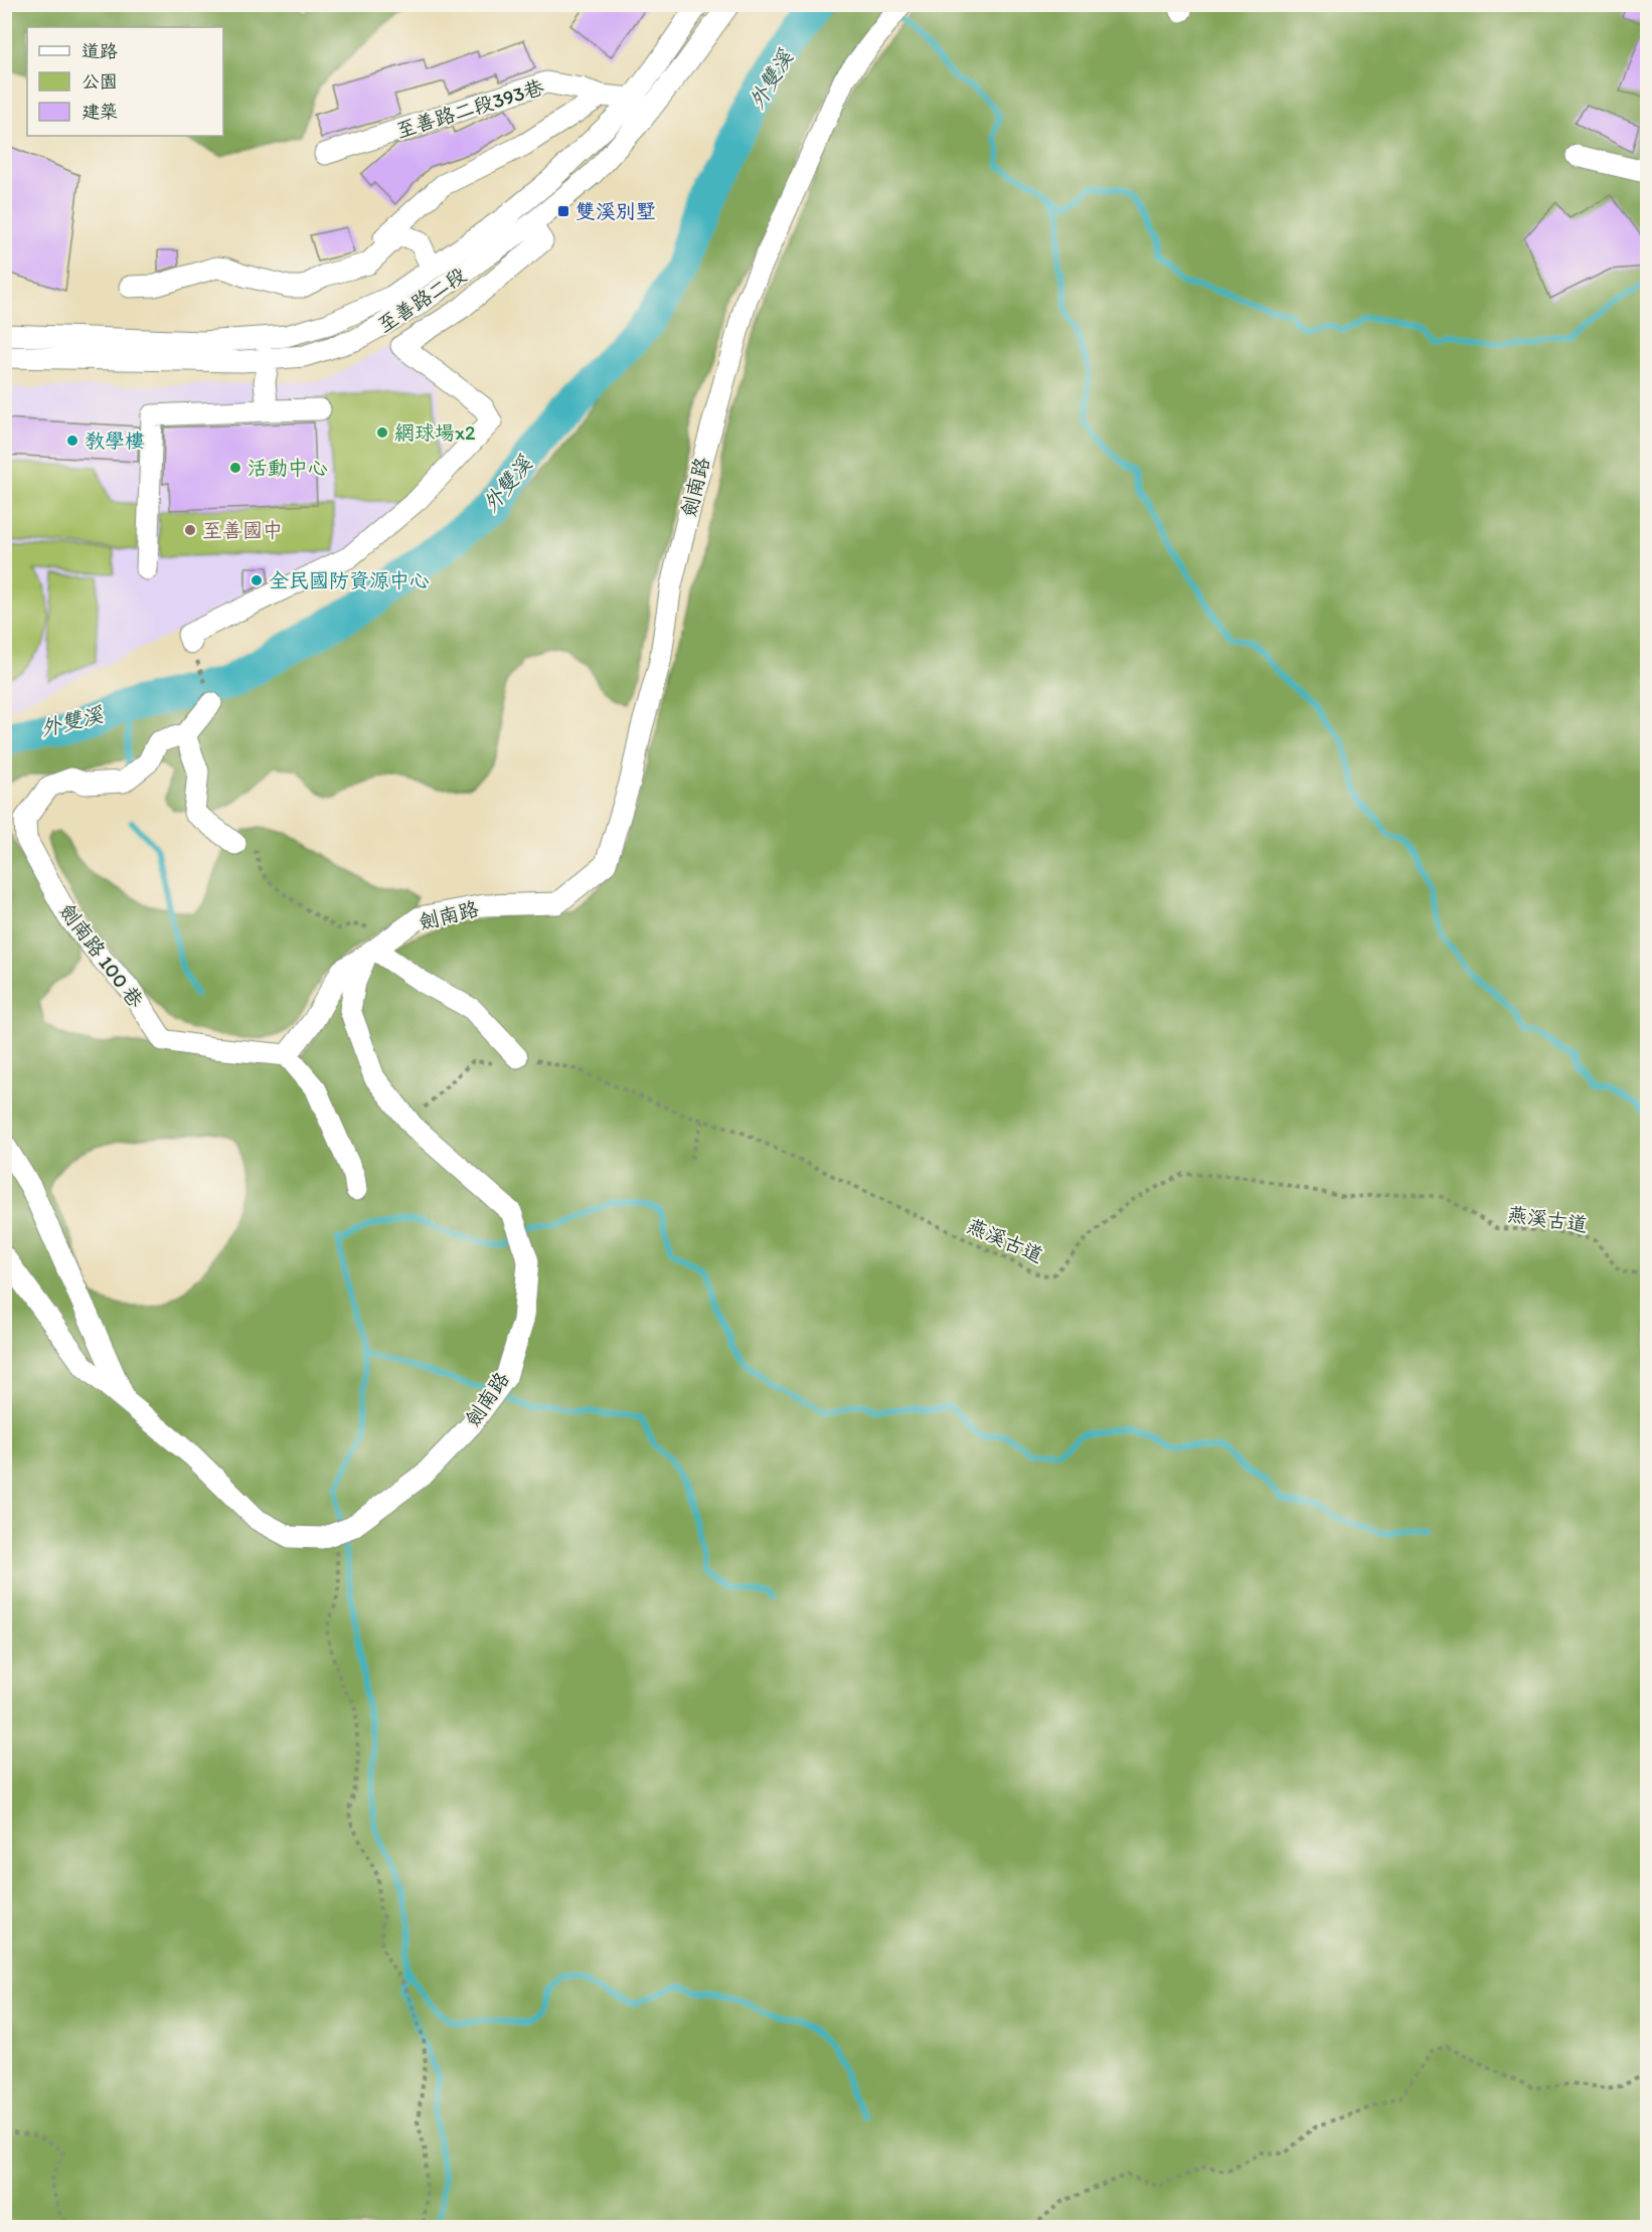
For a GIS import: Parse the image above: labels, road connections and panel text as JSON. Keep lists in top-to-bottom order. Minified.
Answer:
{"streets":{"street":["至善路二段393巷","至善路二段","劍南路","劍南路 100 巷"],"path":["燕溪古道"]},"crossings":[["至善路二段393巷","至善路二段"]],"water":["外雙溪"],"places":{"transit":["雙溪別墅"],"other":["網球場x2","教學樓","活動中心","至善國中","全民國防資源中心"]},"legend":["道路","公園","建築"]}
